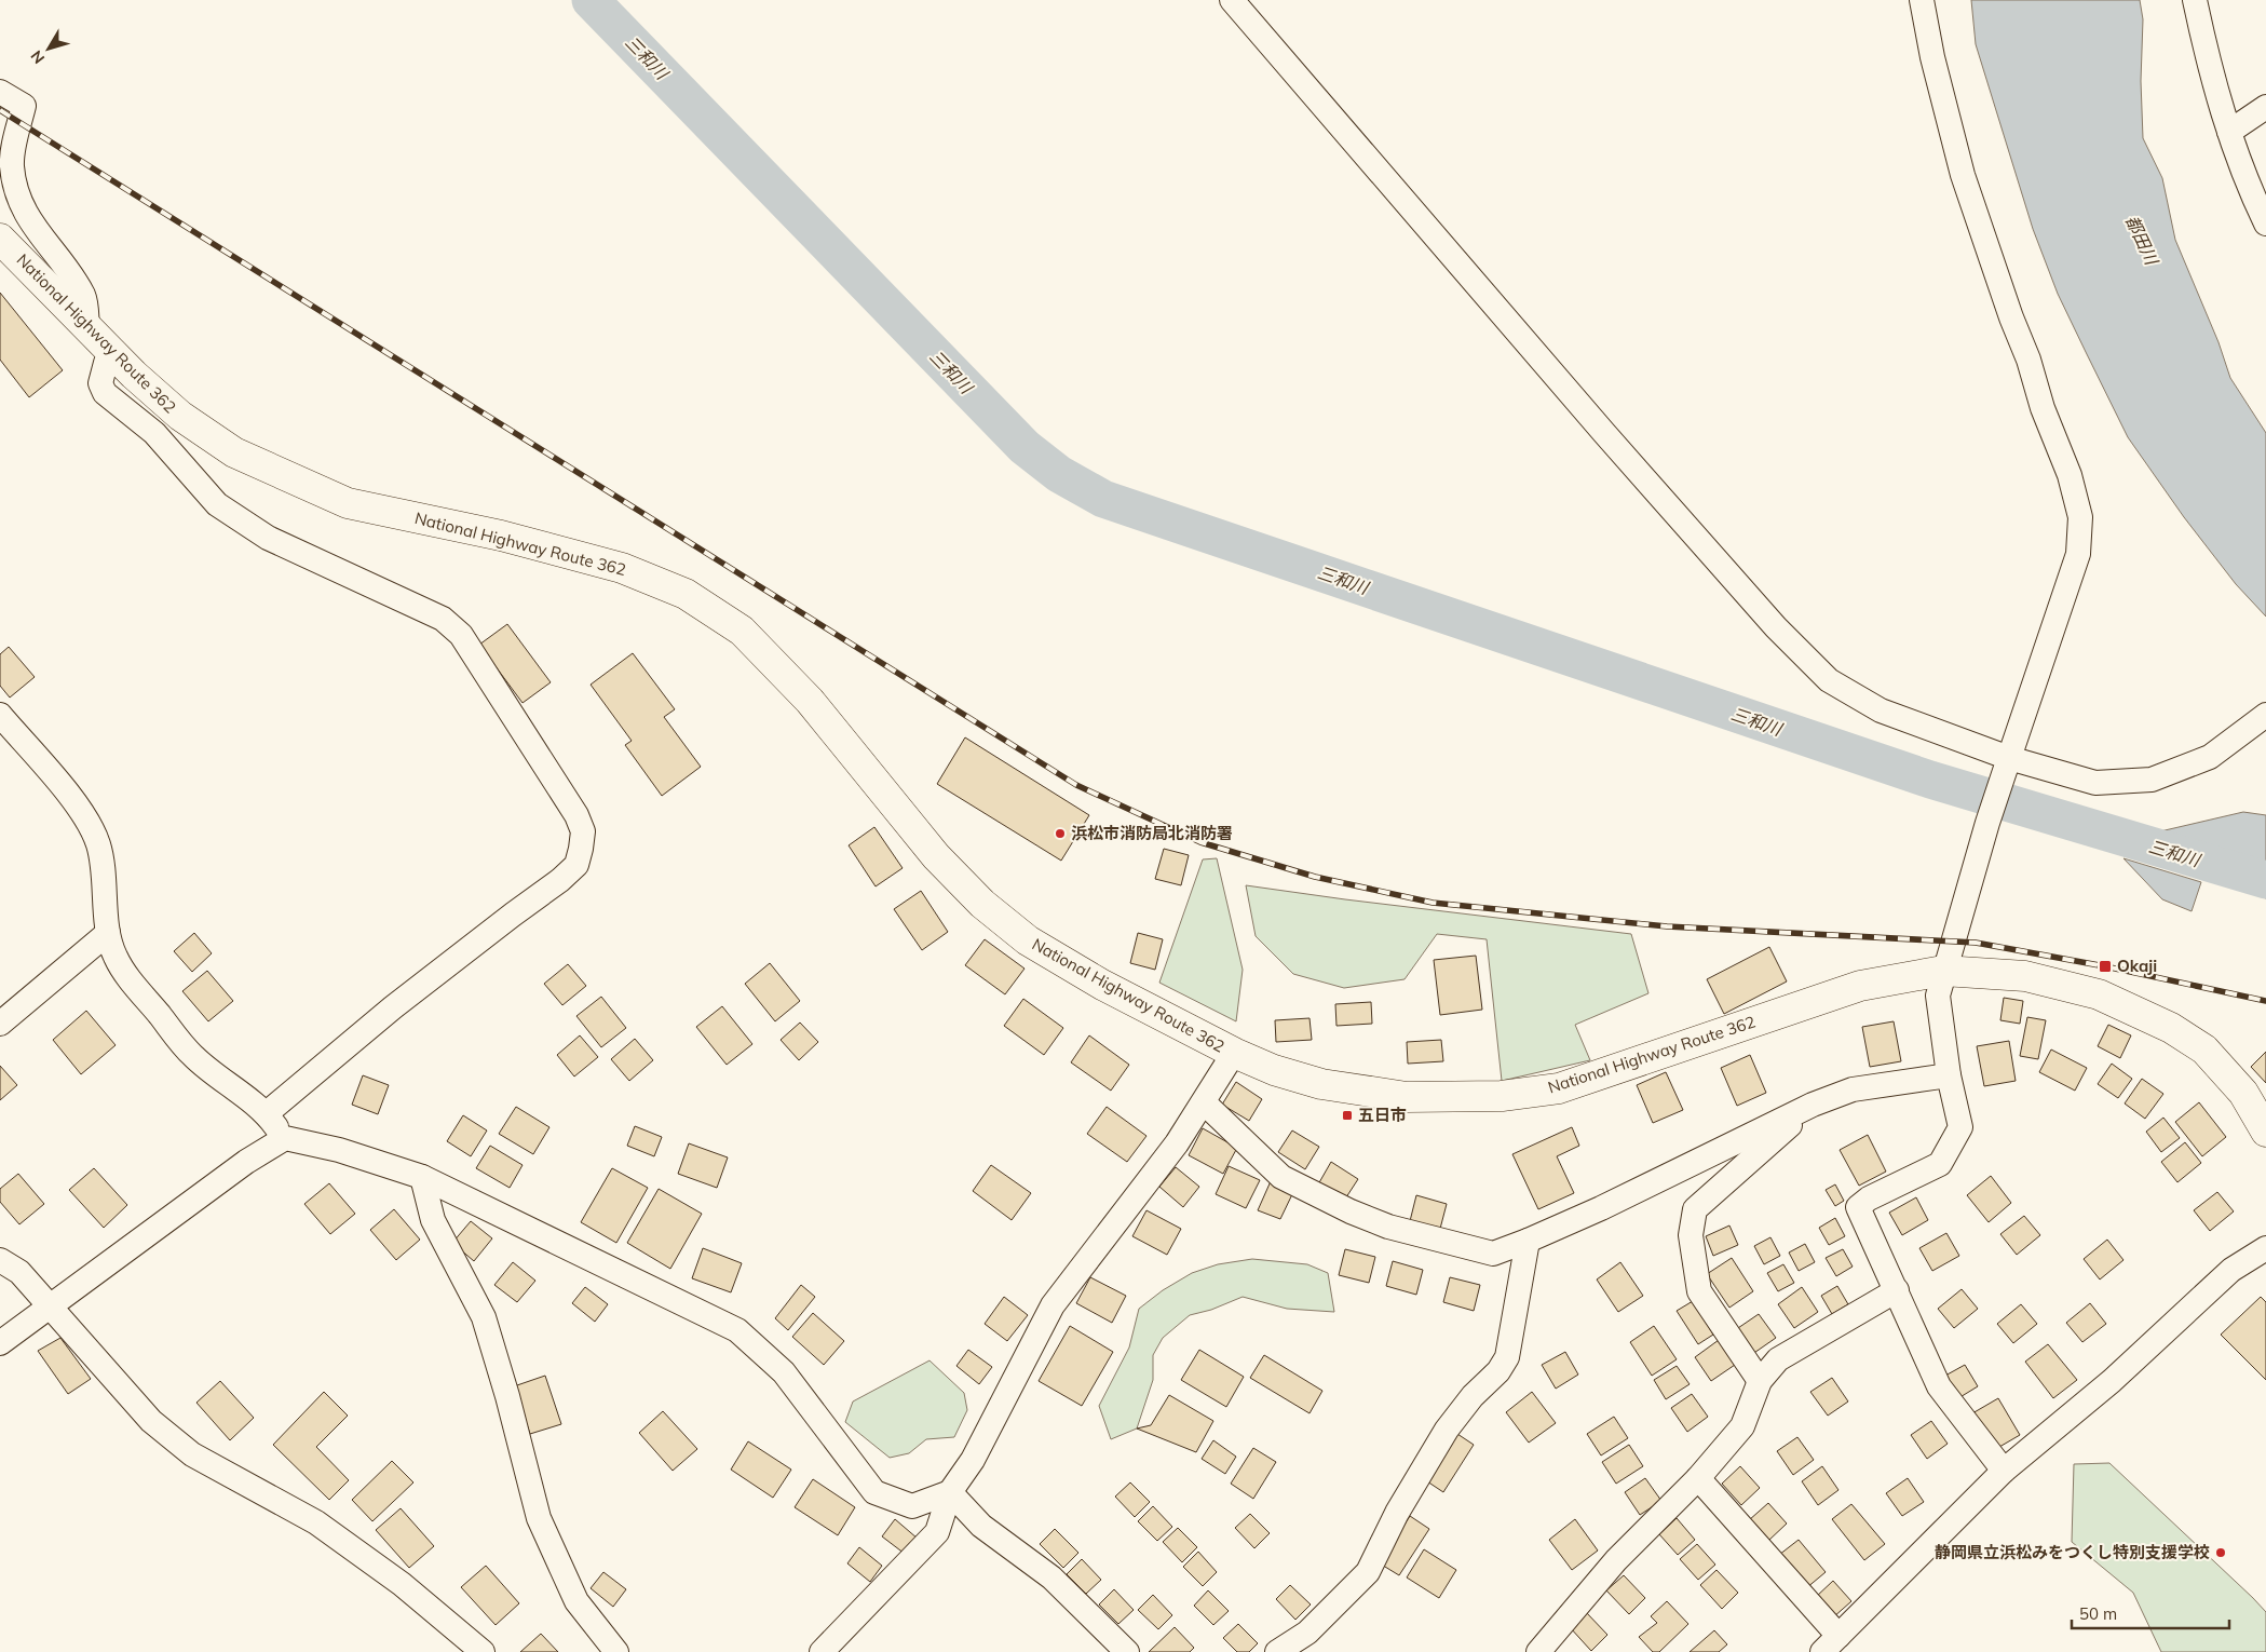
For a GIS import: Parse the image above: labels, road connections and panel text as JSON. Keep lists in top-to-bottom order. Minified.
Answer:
{"streets":{"highway":["National Highway Route 362"]},"water":["三和川","都田川"],"places":{"other":["浜松市消防局北消防署","静岡県立浜松みをつくし特別支援学校"],"transit":["Okaji","五日市"]},"scale_bar":"50 m","north":"bottom left"}
